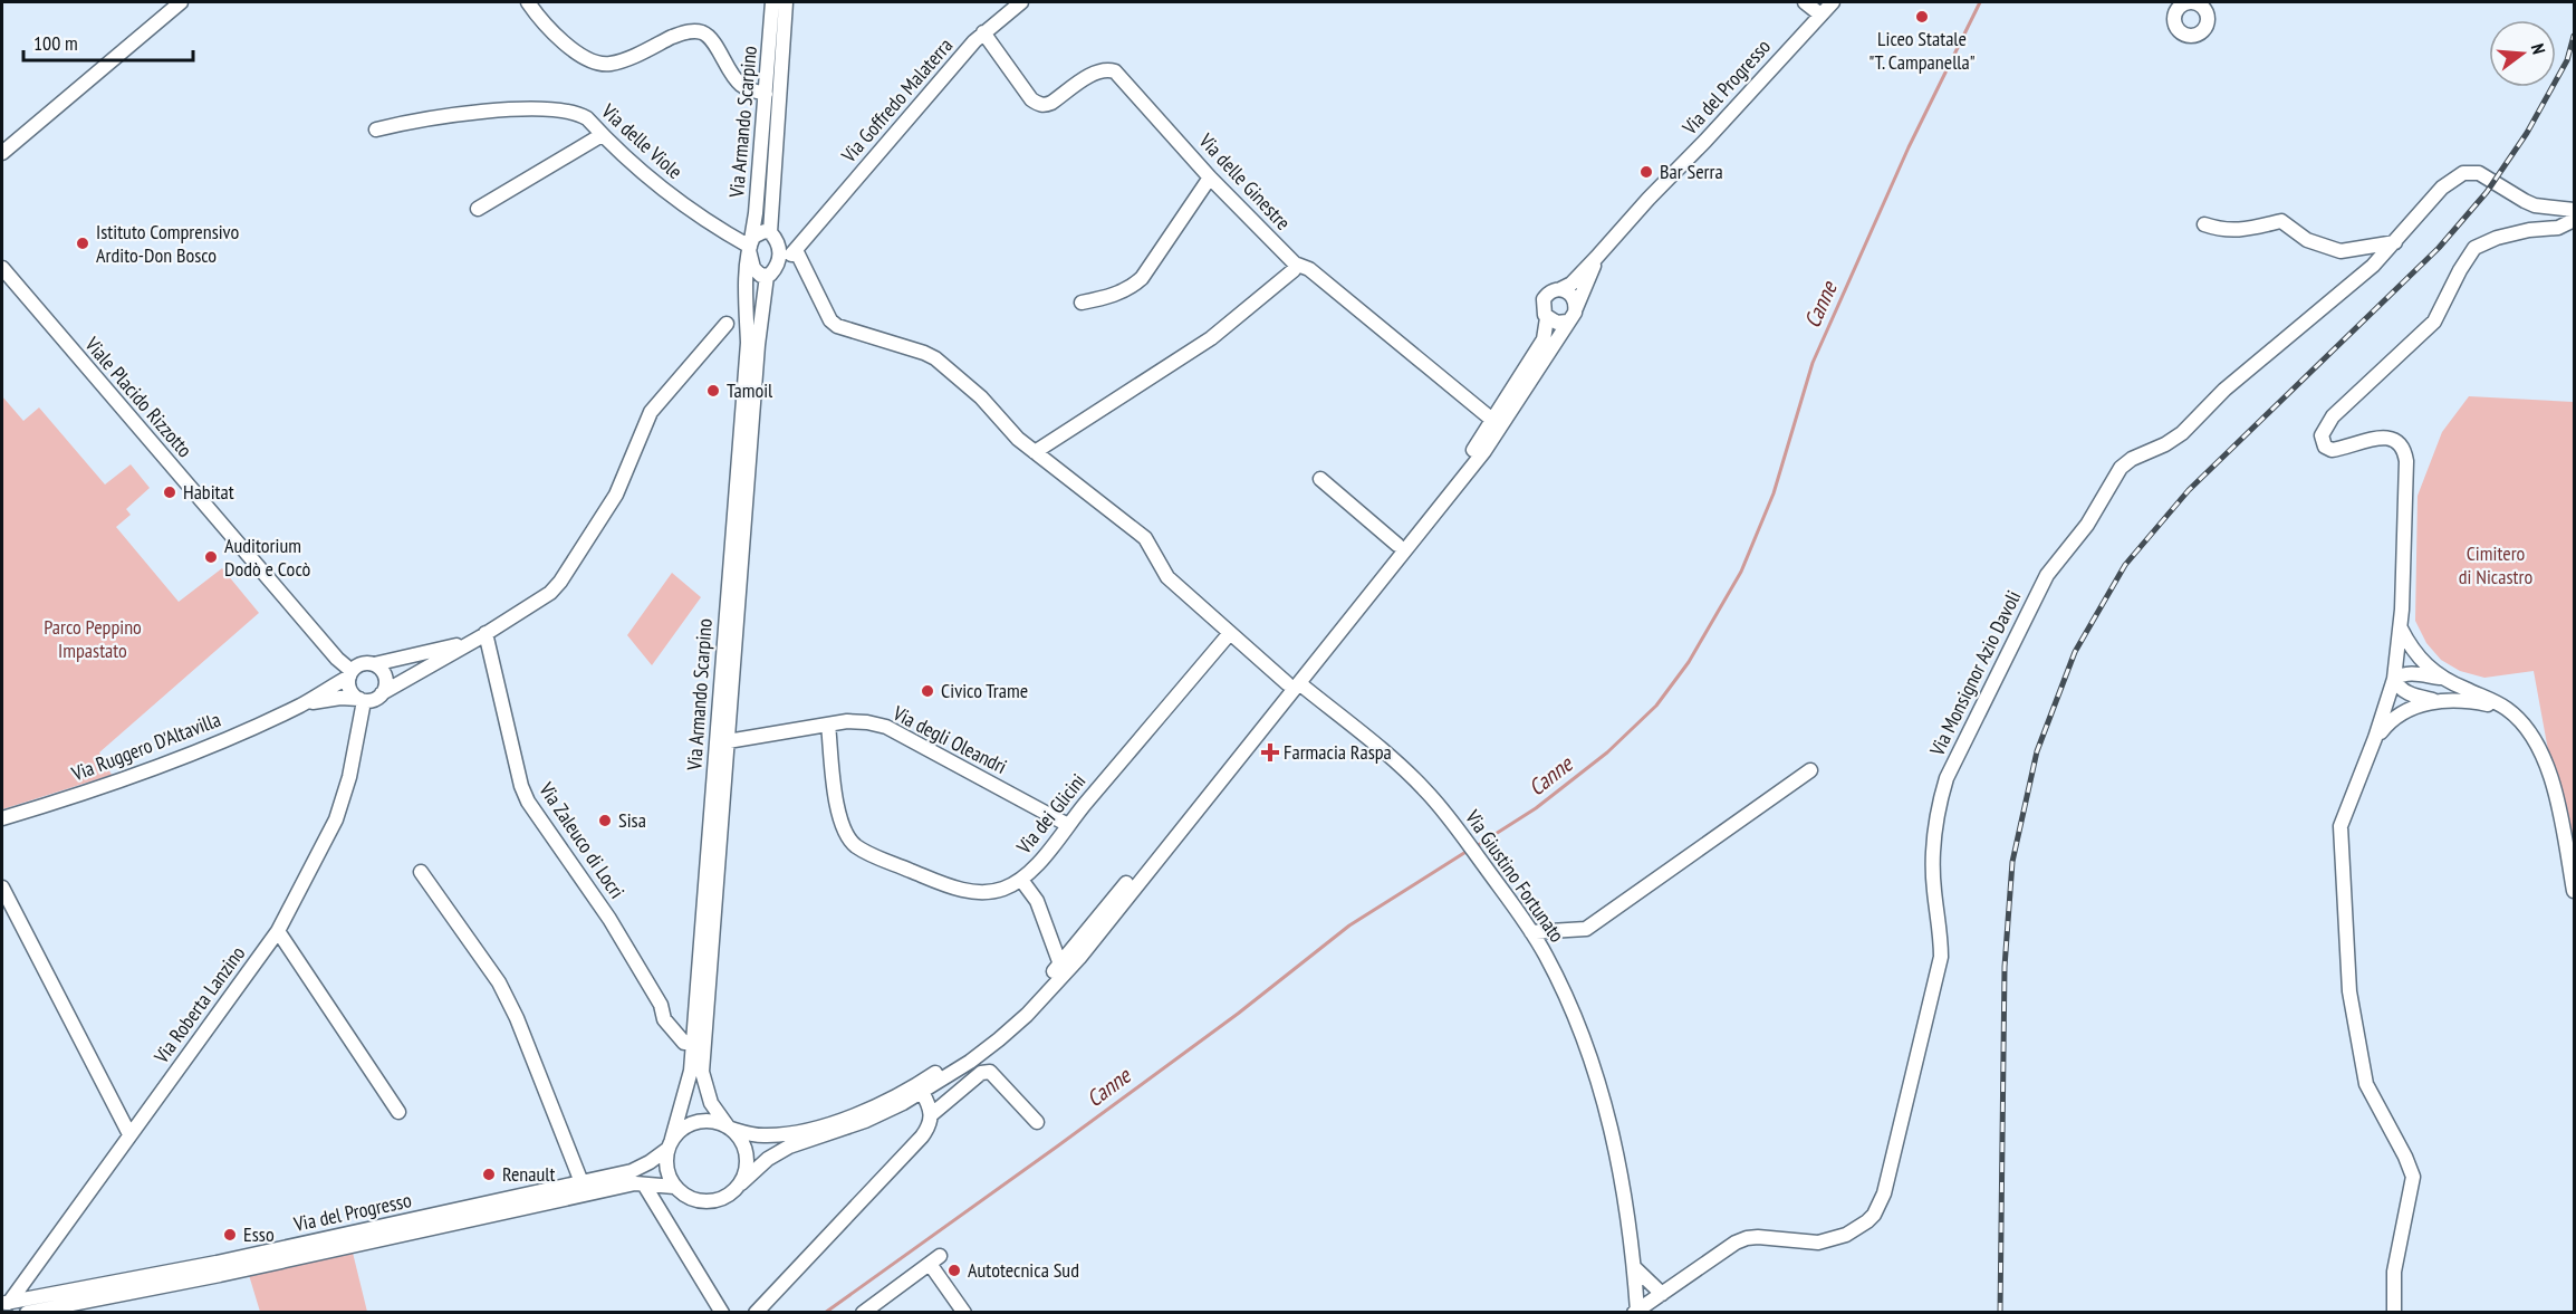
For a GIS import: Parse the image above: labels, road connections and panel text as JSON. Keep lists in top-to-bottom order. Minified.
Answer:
{"streets":{"street":["Via del Progresso","Via Goffredo Malaterra","Via Armando Scarpino","Via delle Viole","Via delle Ginestre","Viale Placido Rizzotto","Via Monsignor Azio Davoli","Via degli Oleandri","Via Ruggero D'Altavilla","Via dei Glicini","Via Zaleuco di Locri","Via Giustino Fortunato","Via Roberta Lanzino"]},"crossings":[["Via del Progresso","Via Armando Scarpino"],["Via del Progresso","Via Roberta Lanzino"],["Via Goffredo Malaterra","Via Armando Scarpino"],["Via Goffredo Malaterra","Via delle Viole"],["Via Goffredo Malaterra","Via delle Ginestre"],["Via Goffredo Malaterra","Via Giustino Fortunato"],["Via Armando Scarpino","Via delle Viole"],["Via Armando Scarpino","Via degli Oleandri"],["Via Armando Scarpino","Via Zaleuco di Locri"],["Viale Placido Rizzotto","Via Ruggero D'Altavilla"],["Viale Placido Rizzotto","Via Roberta Lanzino"],["Via Monsignor Azio Davoli","Via Giustino Fortunato"],["Via degli Oleandri","Via dei Glicini"],["Via Ruggero D'Altavilla","Via Roberta Lanzino"],["Via dei Glicini","Via Giustino Fortunato"]],"water":["Canne"],"parks":["Cimitero di Nicastro","Parco Peppino Impastato"],"places":{"other":["Liceo Statale \"T. Campanella\"","Bar Serra","Istituto Comprensivo Ardito-Don Bosco","Tamoil","Habitat","Auditorium Dodò e Cocò","Civico Trame","Sisa","Renault","Esso","Autotecnica Sud"],"health":["Farmacia Raspa"]},"scale_bar":"100 m","north":"right"}
